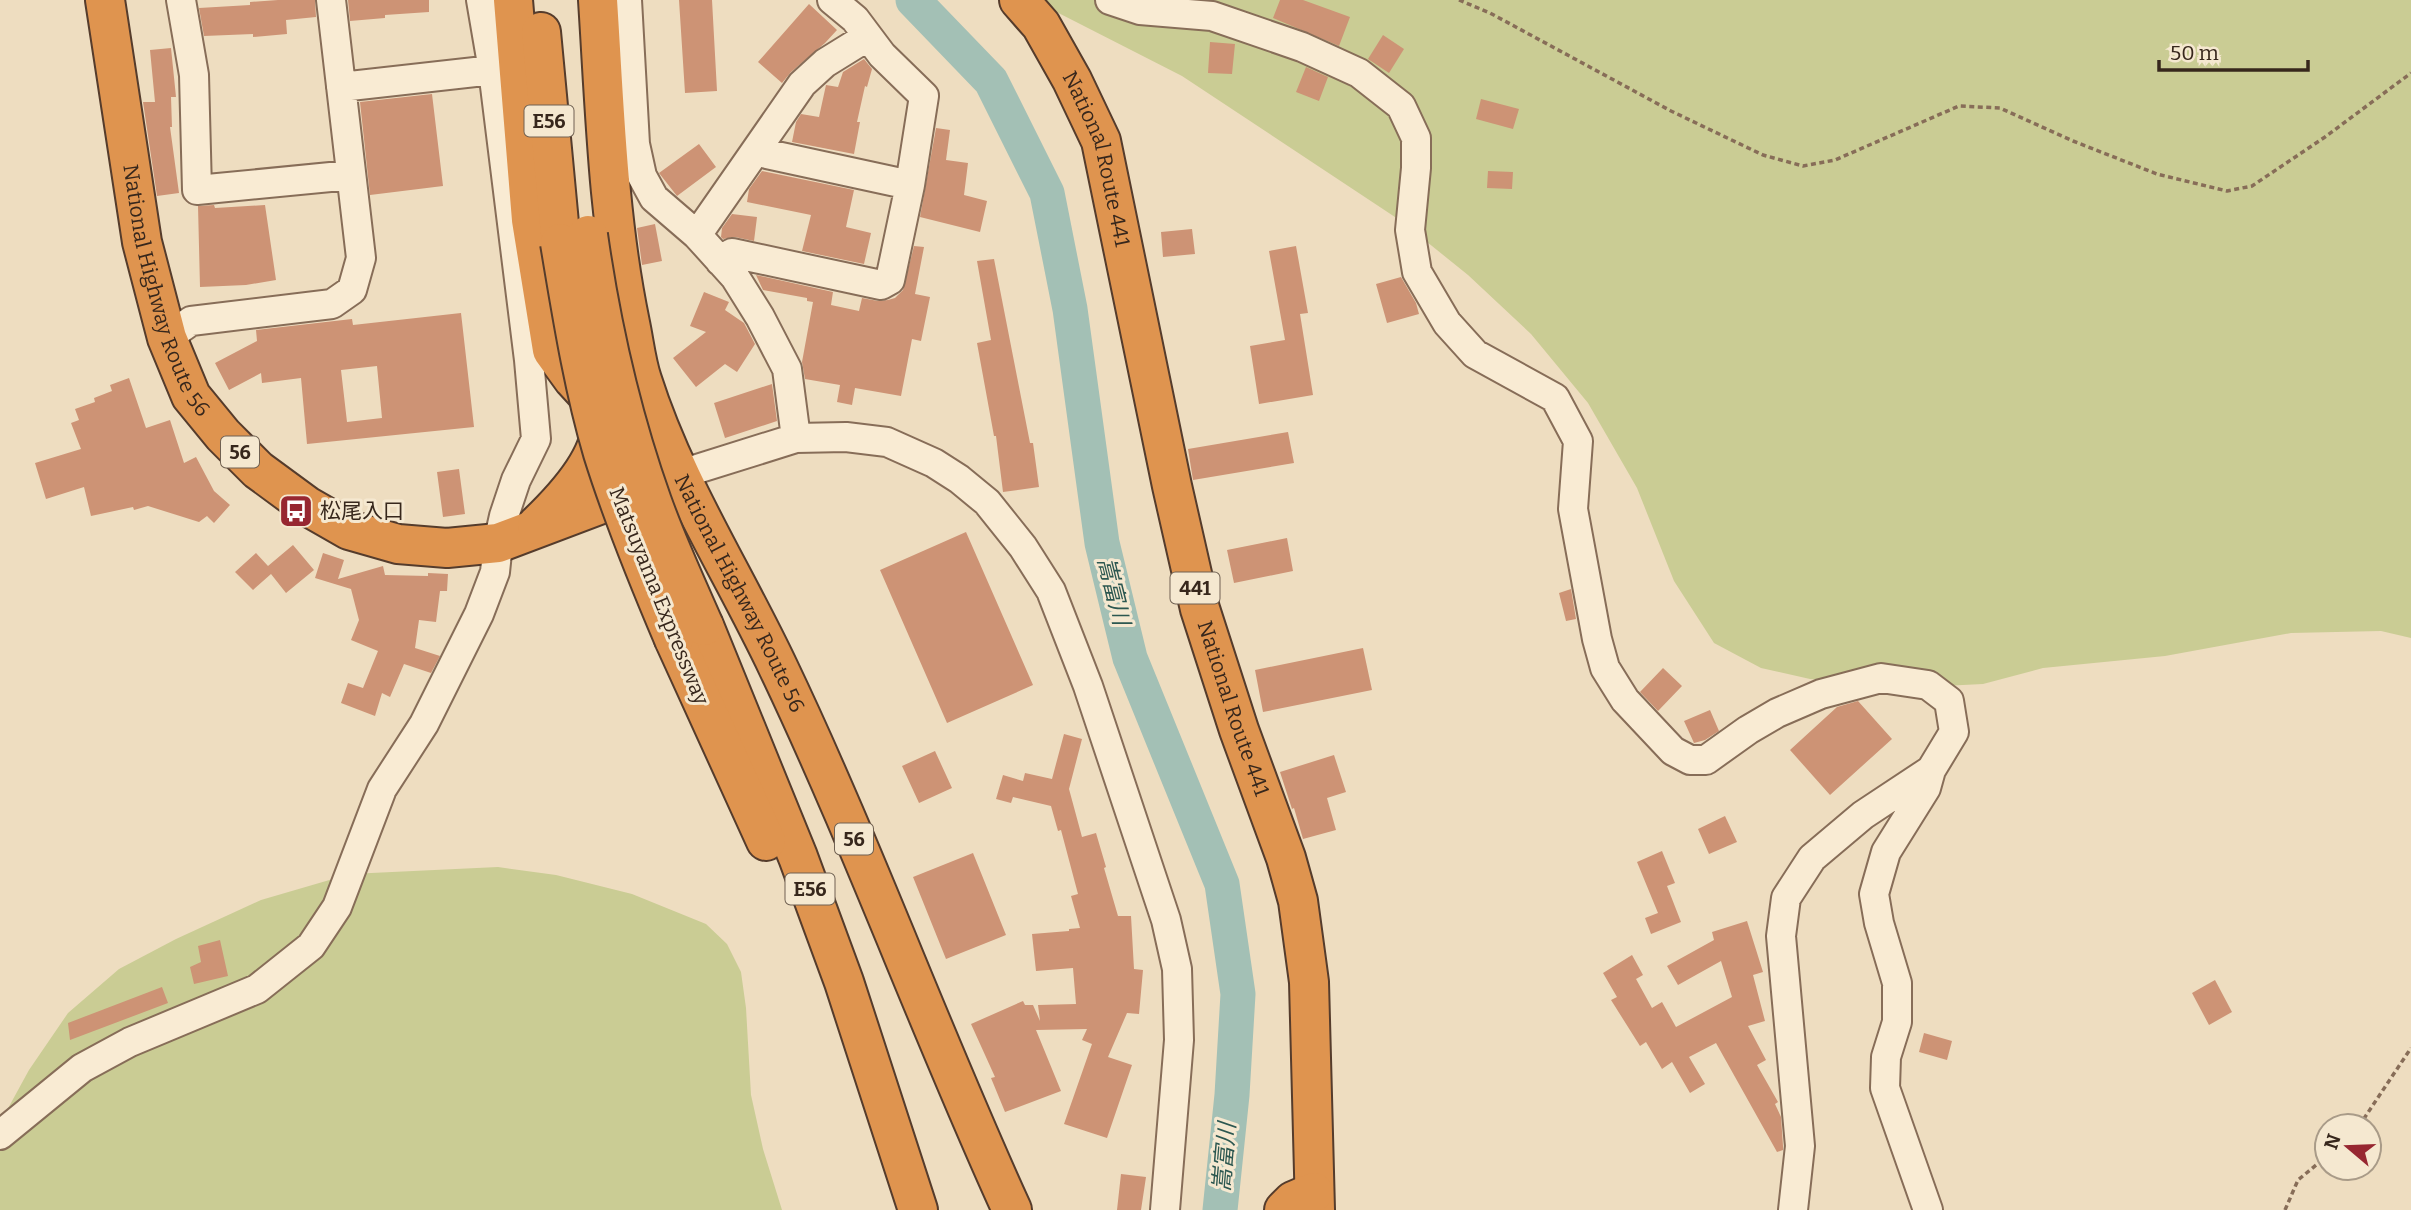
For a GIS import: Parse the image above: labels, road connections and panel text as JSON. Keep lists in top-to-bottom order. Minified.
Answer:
{"streets":{"highway":["E56","National Route 441","National Highway Route 56","56","441","Matsuyama Expressway"]},"water":["嵩富川"],"places":{"bus stop":["松尾入口"]},"scale_bar":"50 m","north":"left"}
